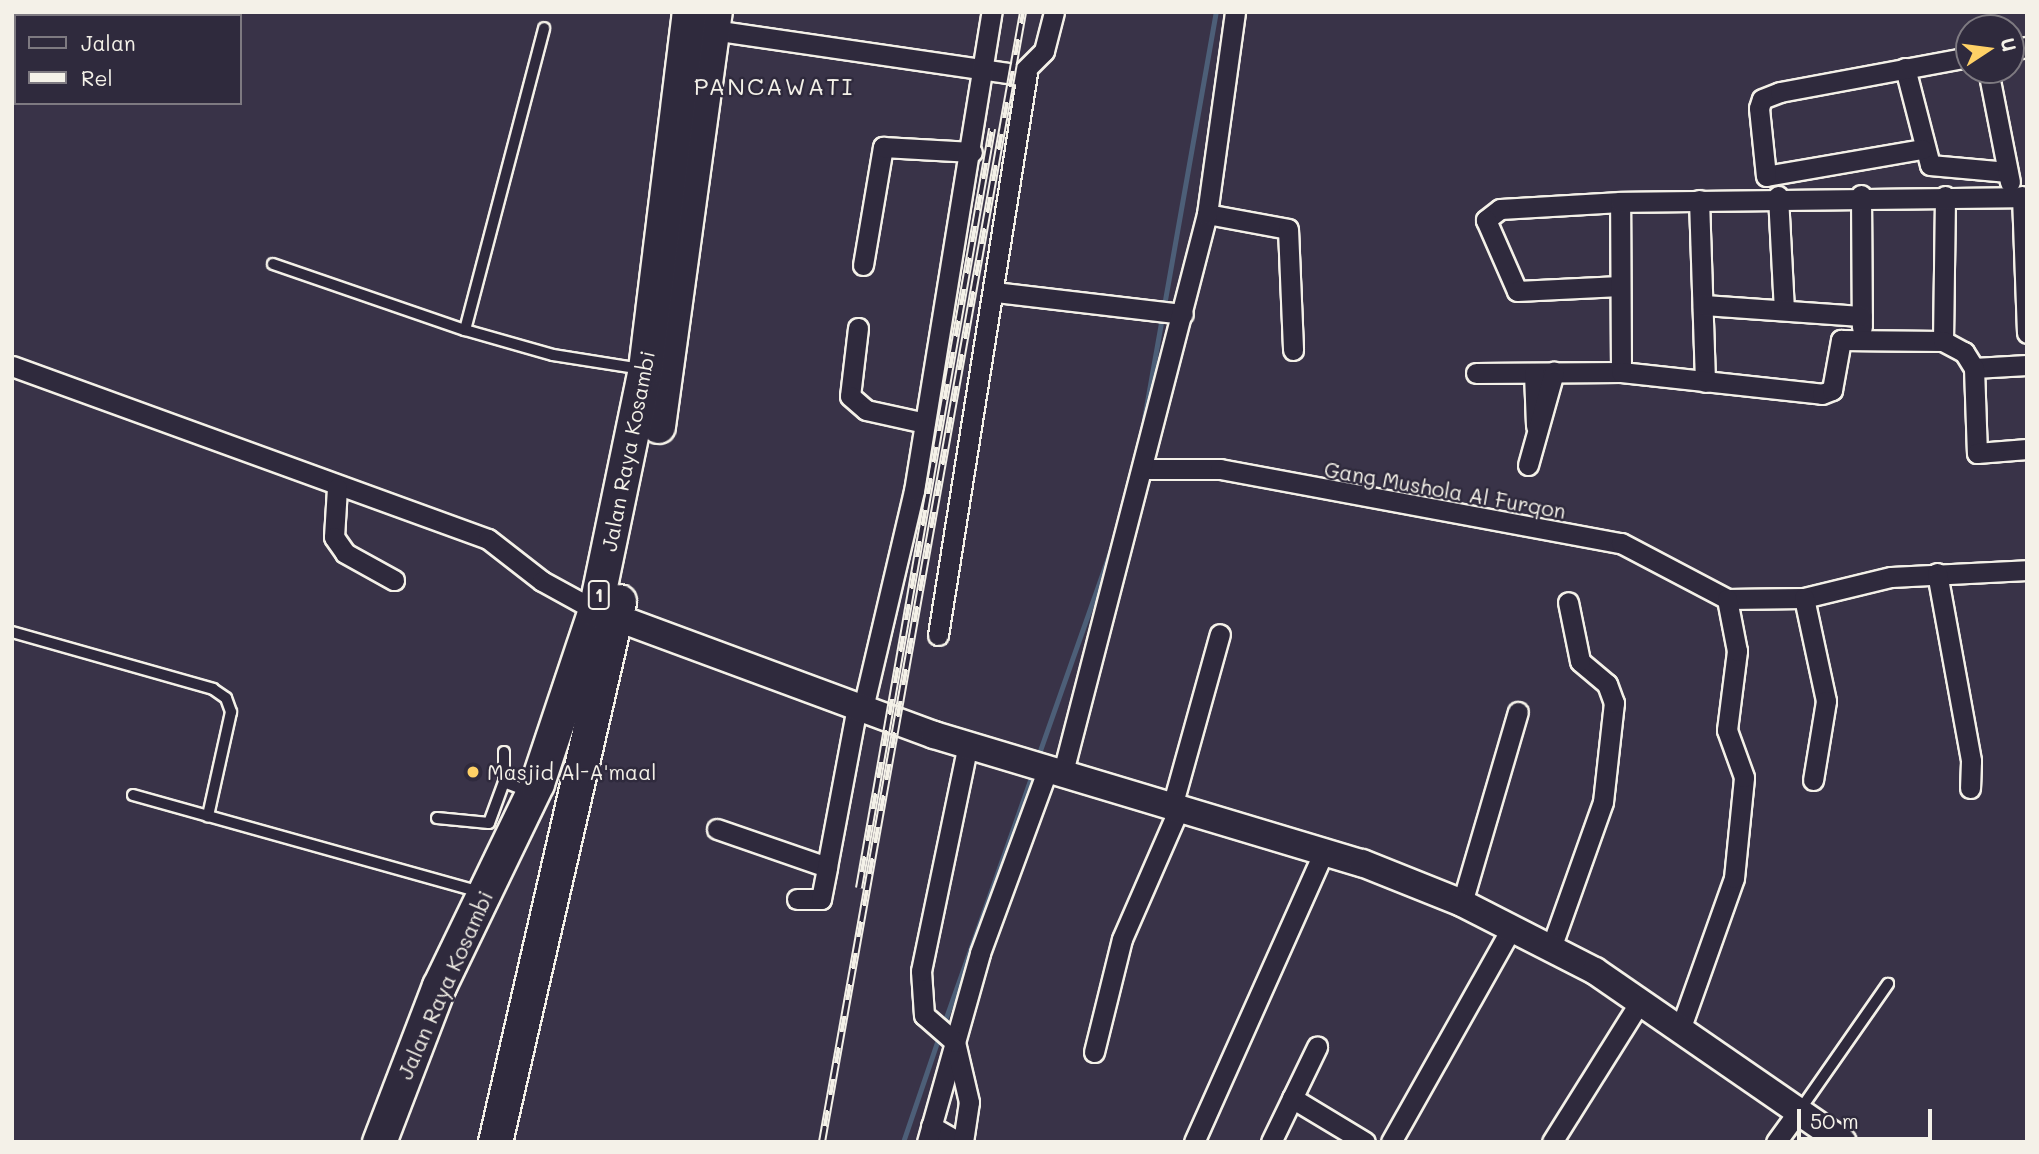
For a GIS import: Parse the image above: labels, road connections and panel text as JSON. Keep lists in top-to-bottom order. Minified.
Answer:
{"streets":{"highway":["Jalan Raya Kosambi","1"],"street":["Gang Mushola Al Furqon"]},"districts":["PANCAWATI"],"places":["Masjid Al-A'maal"],"legend":["Jalan","Rel"],"scale_bar":"50 m","north":"right"}
